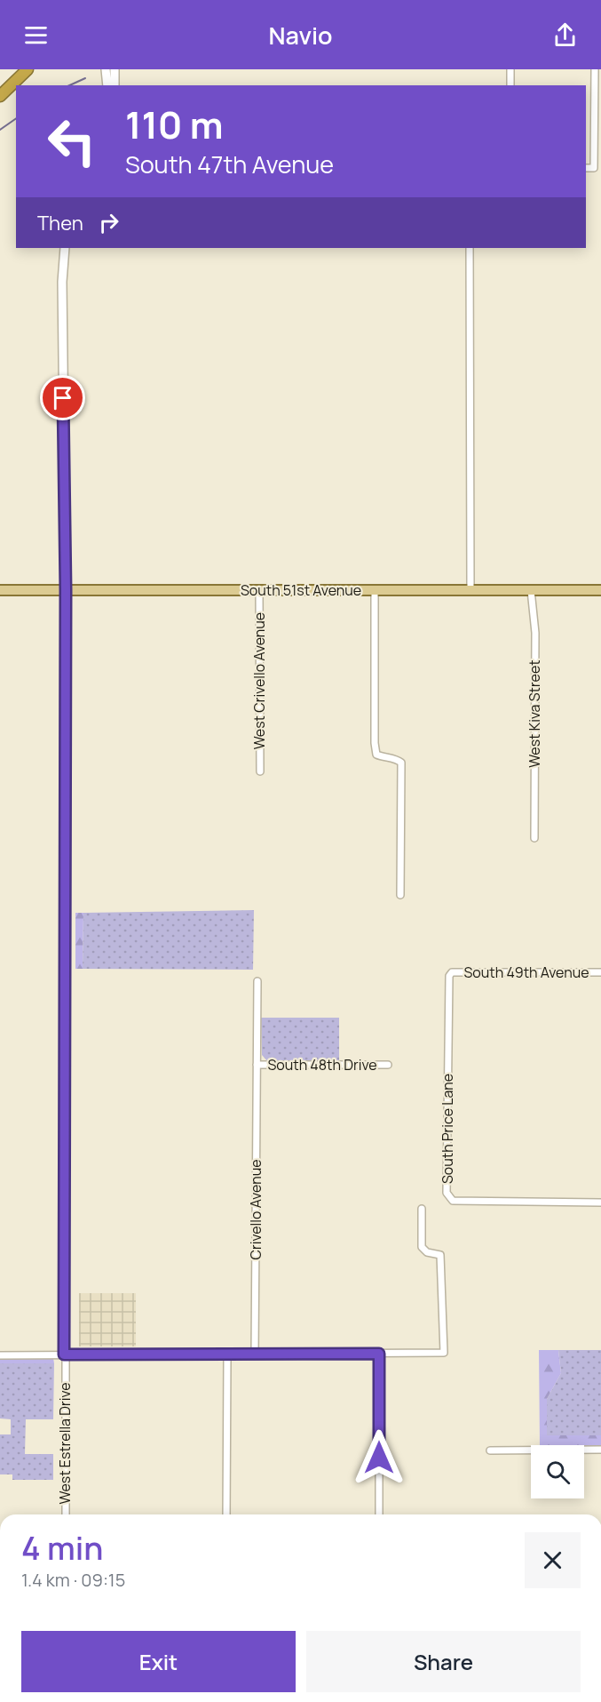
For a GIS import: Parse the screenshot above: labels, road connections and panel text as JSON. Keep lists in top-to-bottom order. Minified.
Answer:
{"streets":{"main road":["South 51st Avenue","West Estrella Drive"],"street":["West Crivello Avenue","West Kiva Street","South 49th Avenue","South 48th Drive","South Price Lane","Crivello Avenue"]},"crossings":[["South 51st Avenue","West Crivello Avenue"],["South 51st Avenue","West Kiva Street"],["South 51st Avenue","West Estrella Drive"],["South 49th Avenue","South Price Lane"],["South 48th Drive","Crivello Avenue"]],"page":{"header":"Navio","turn":["110 m","South 47th Avenue"],"then":"Then","heading":["4 min","1.4 km · 09:15"],"buttons":["Exit","Share"]}}
